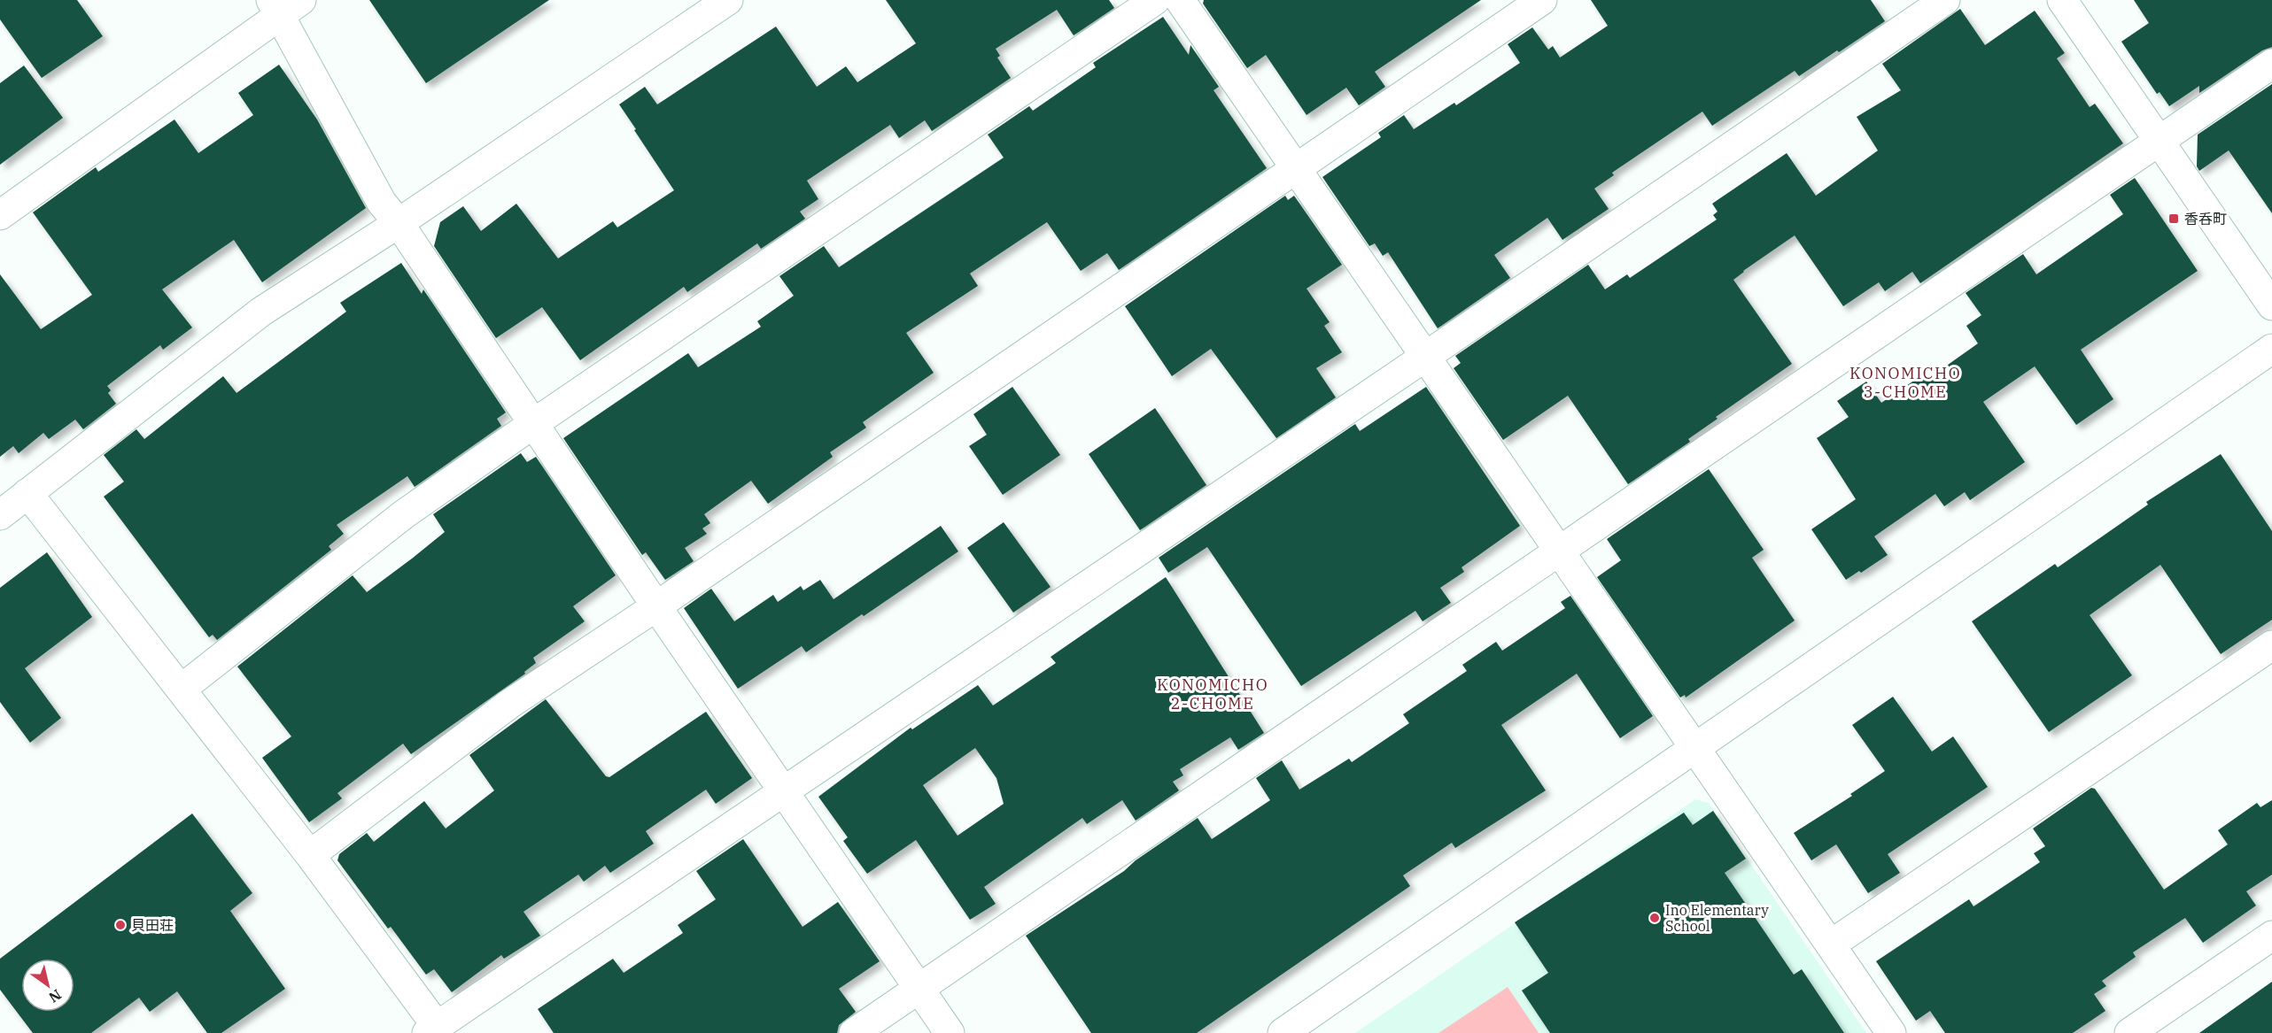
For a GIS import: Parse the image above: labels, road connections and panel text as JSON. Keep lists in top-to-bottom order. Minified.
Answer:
{"districts":["KONOMICHO 3-CHOME","KONOMICHO 2-CHOME"],"places":{"transit":["香呑町"],"other":["Ino Elementary School","貝田荘"]},"north":"bottom right"}
